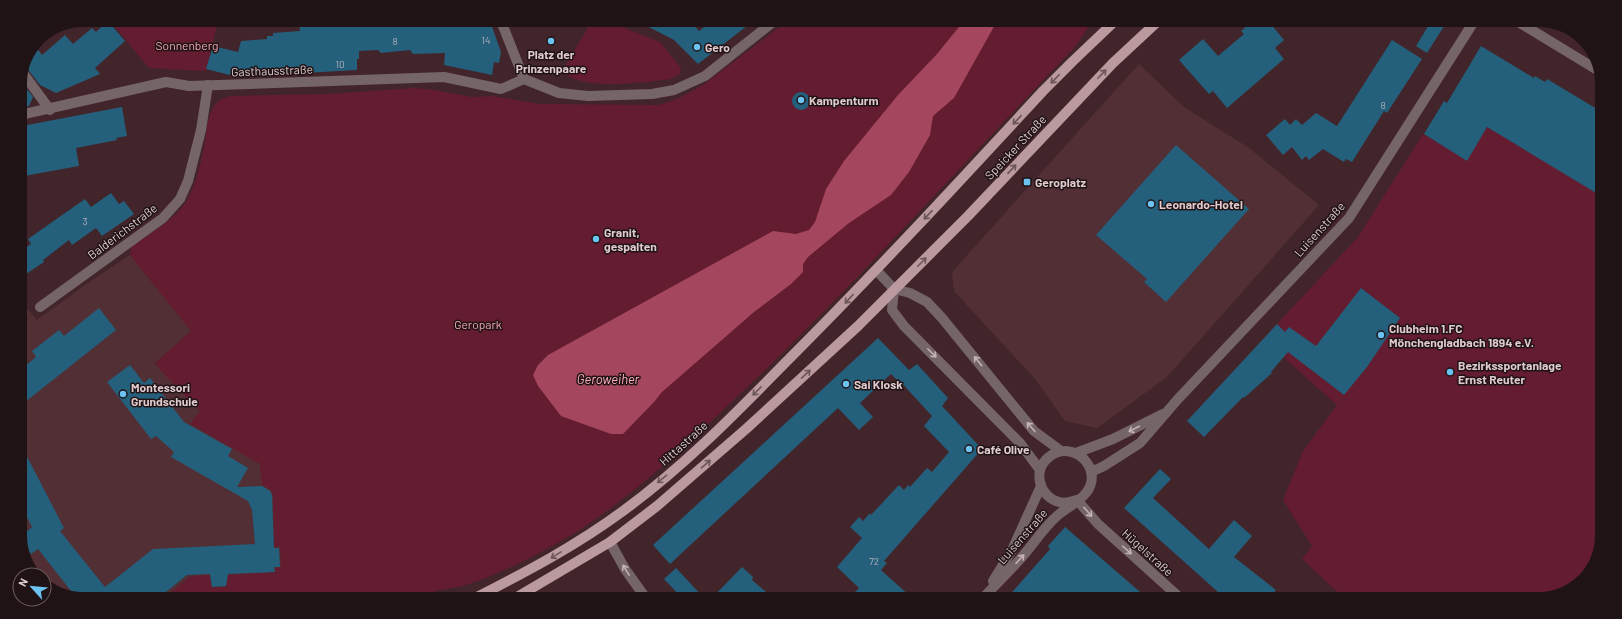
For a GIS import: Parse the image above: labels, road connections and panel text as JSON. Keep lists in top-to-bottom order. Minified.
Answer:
{"streets":{"main road":["Speicker Straße","Hittastraße"],"street":["Gasthausstraße","Luisenstraße","Balderichstraße","Hügelstraße"]},"crossings":[["Gasthausstraße","Balderichstraße"],["Speicker Straße","Hittastraße"],["Luisenstraße","Hügelstraße"]],"one_way":["Hügelstraße"],"water":["Geroweiher"],"parks":["Sonnenberg","Geropark"],"places":{"other":["Platz der Prinzenpaare","Gero","Kampenturm","Leonardo-Hotel","Granit, gespalten","Clubheim 1.FC Mönchengladbach 1894 e.V.","Bezirkssportanlage Ernst Reuter","Sai KIosk","Montessori Grundschule","Café Olive"],"transit":["Geroplatz"]},"house_numbers":["14","8","10","8","3","72"],"north":"top left"}
